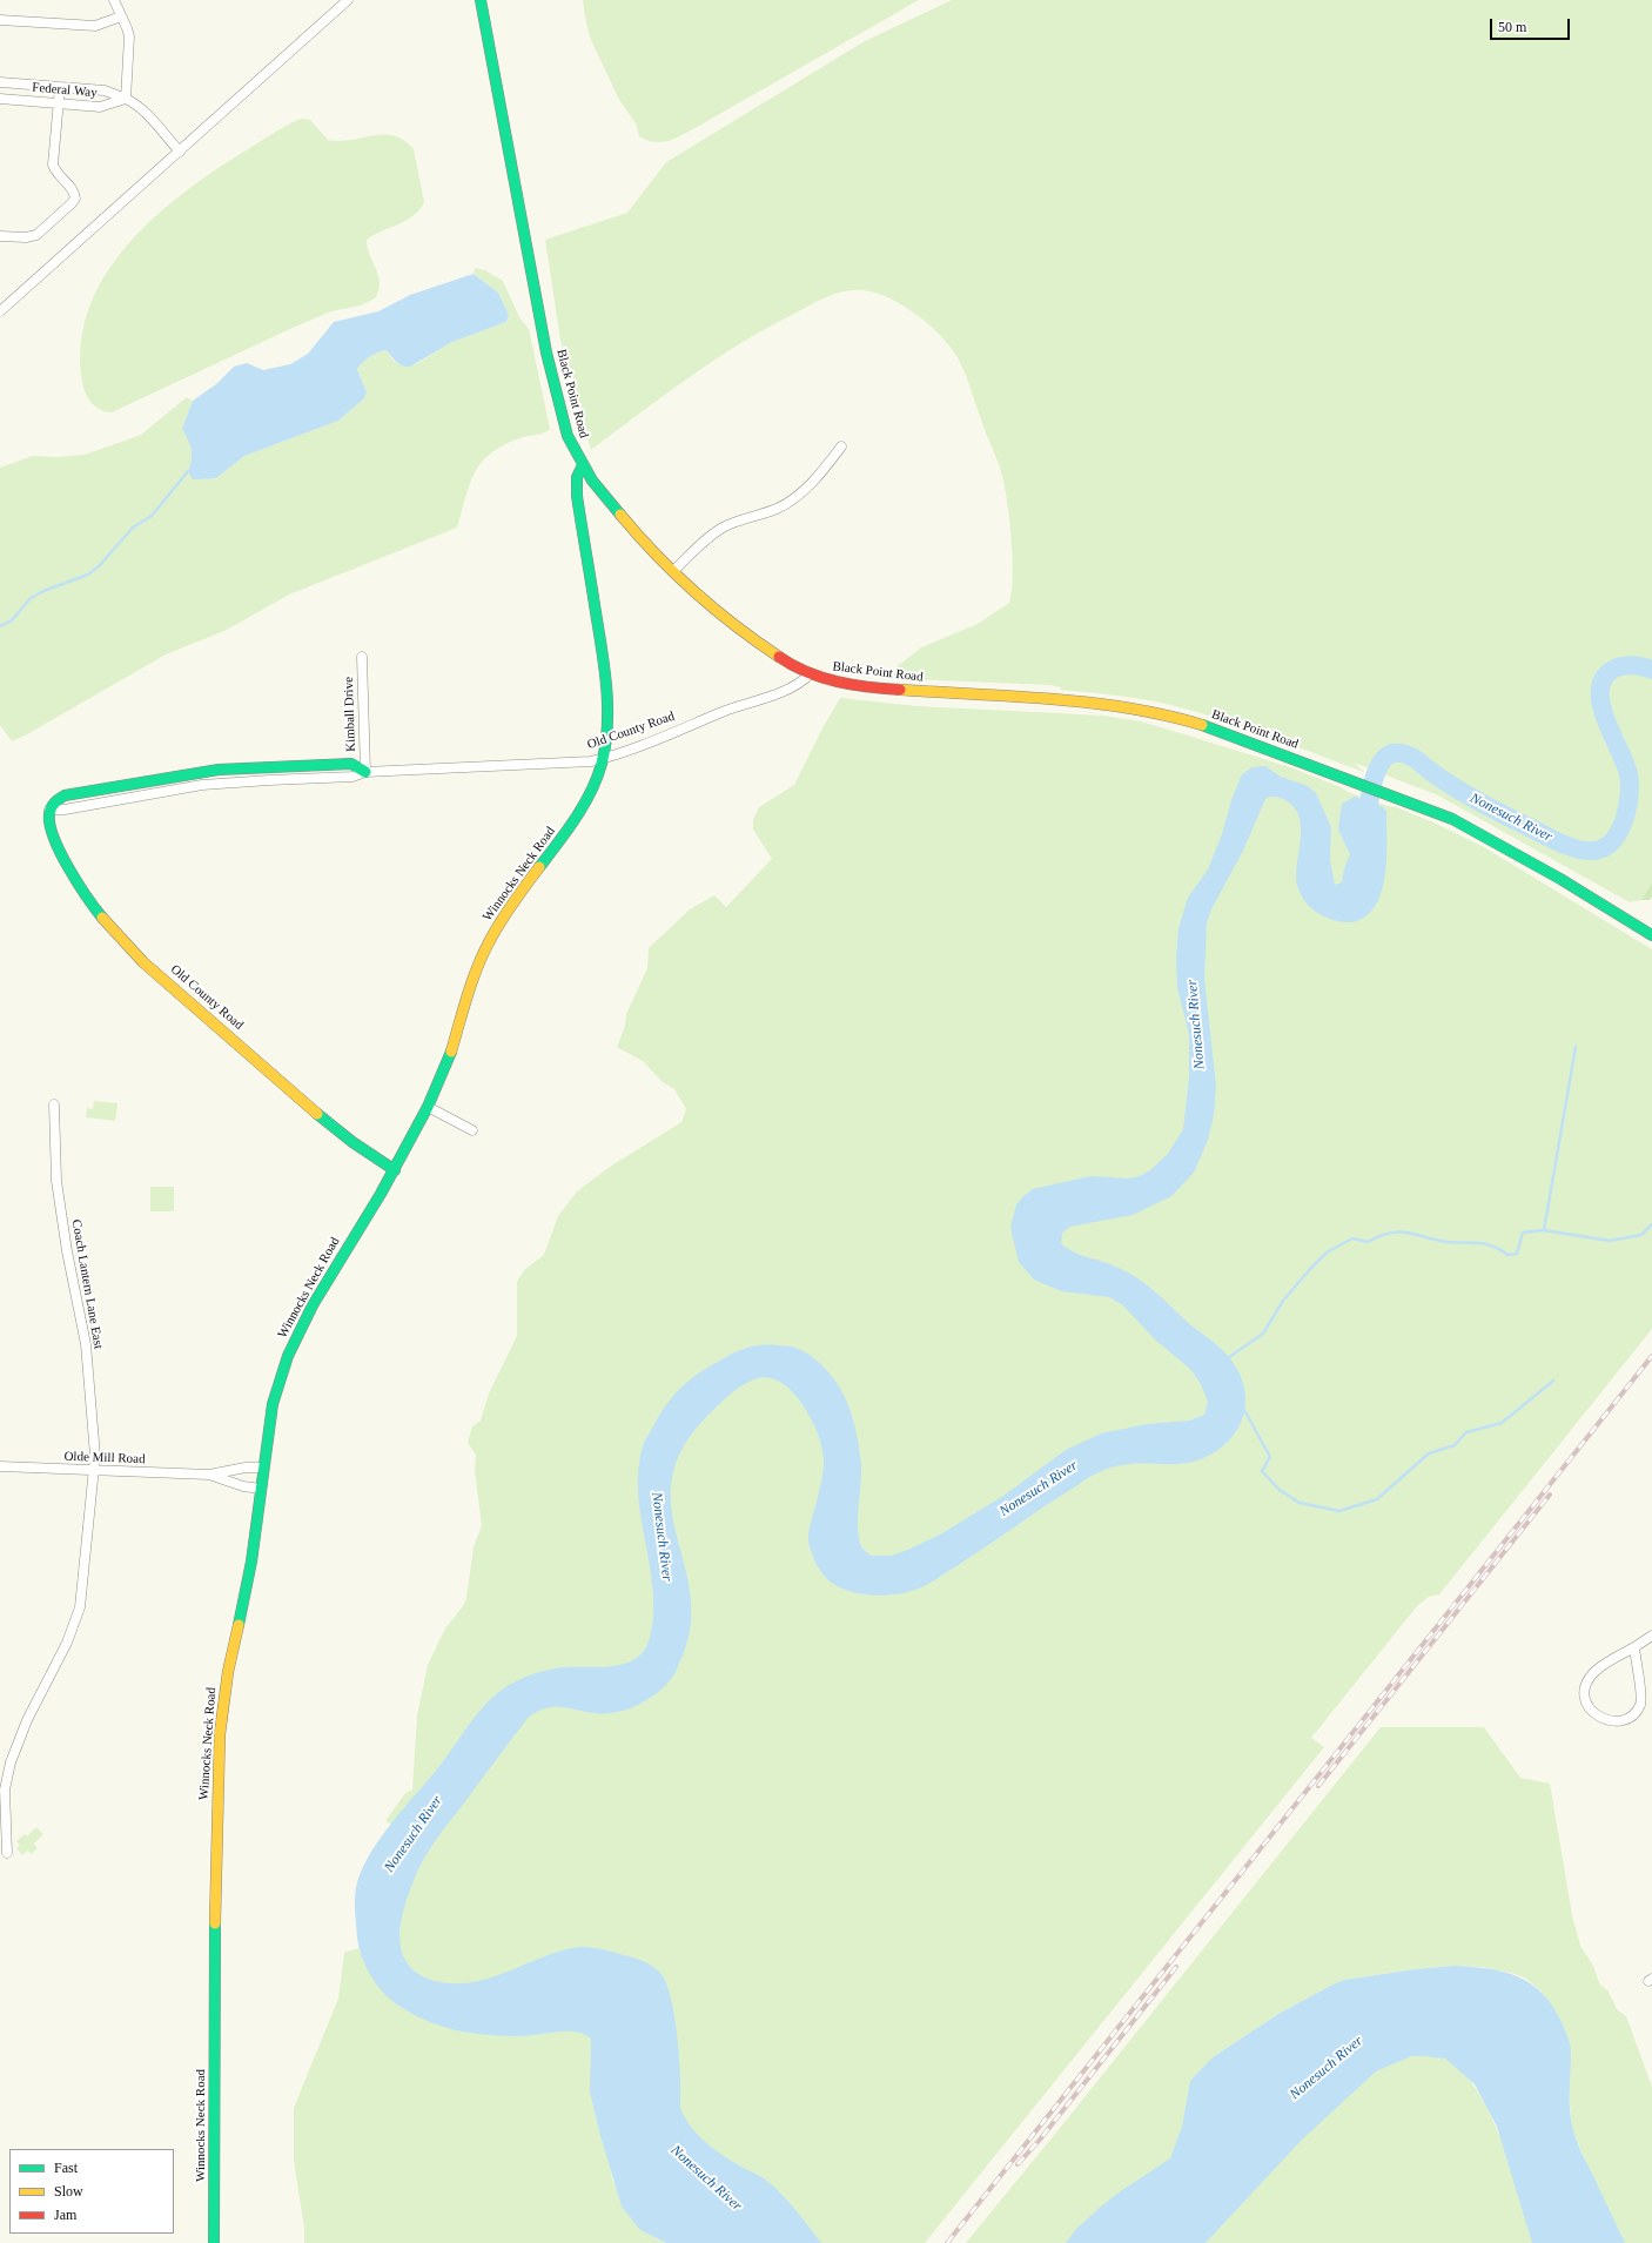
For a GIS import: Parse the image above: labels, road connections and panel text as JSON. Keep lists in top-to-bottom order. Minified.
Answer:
{"streets":{"street":["Federal Way","Black Point Road","Kimball Drive","Old County Road","Winnocks Neck Road","Coach Lantern Lane East","Olde Mill Road"]},"crossings":[["Black Point Road","Old County Road"],["Black Point Road","Winnocks Neck Road"],["Kimball Drive","Old County Road"],["Old County Road","Winnocks Neck Road"],["Winnocks Neck Road","Olde Mill Road"],["Coach Lantern Lane East","Olde Mill Road"]],"water":["Nonesuch River"],"legend":["Fast","Slow","Jam"],"scale_bar":"50 m"}
